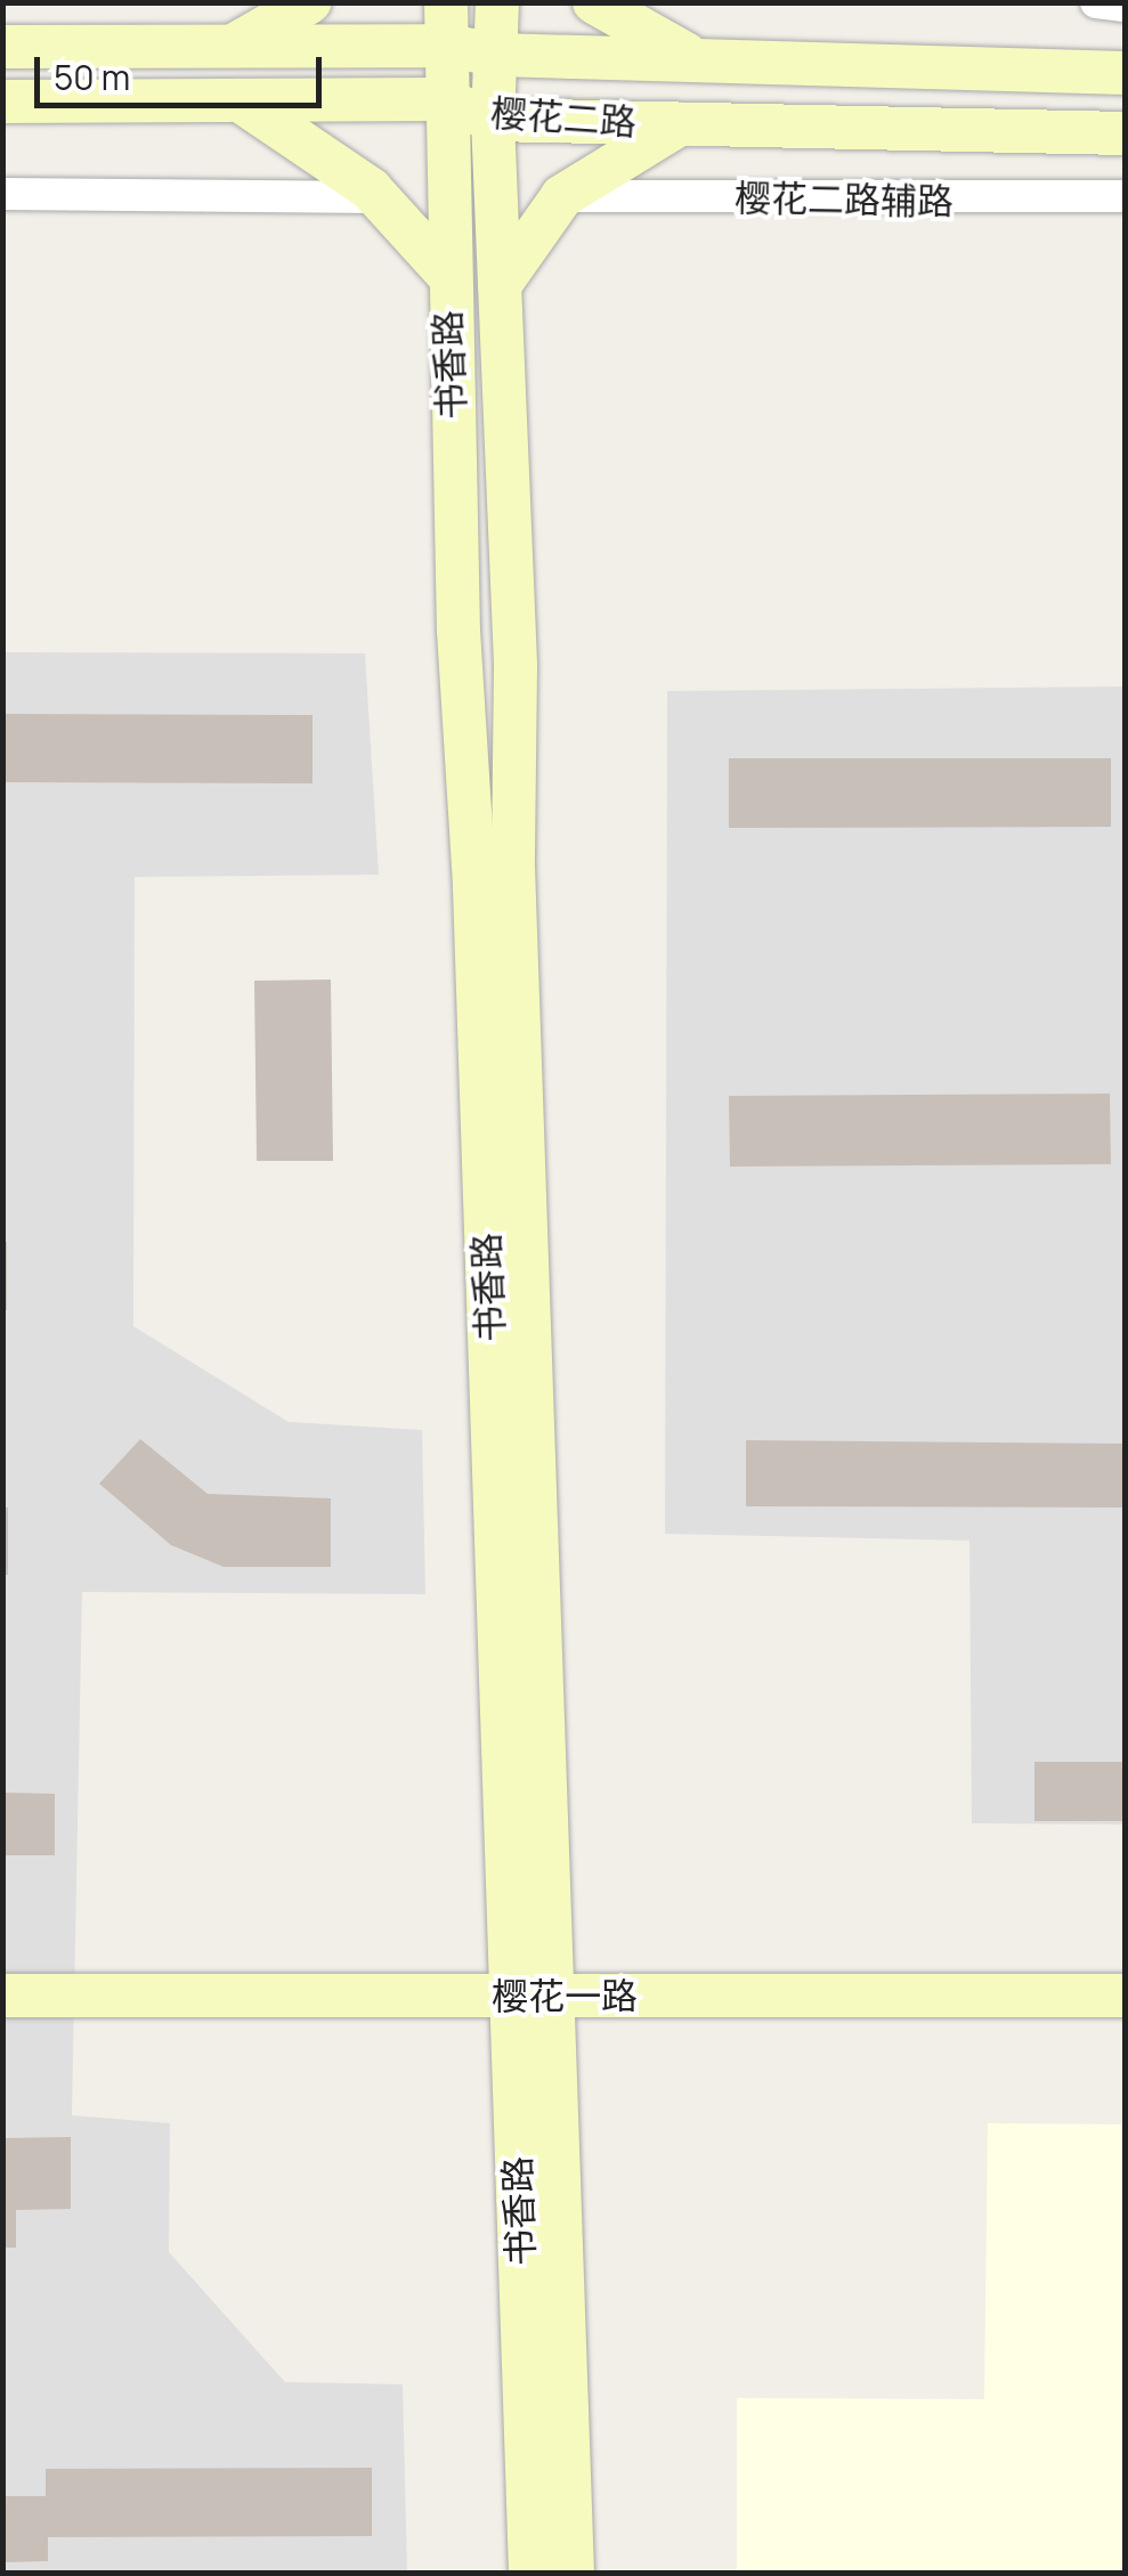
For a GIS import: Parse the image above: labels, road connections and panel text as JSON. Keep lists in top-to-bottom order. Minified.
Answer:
{"streets":{"street":["樱花二路","樱花二路辅路","书香路","樱花一路"]},"crossings":[["樱花二路","书香路"],["书香路","樱花一路"]],"scale_bar":"50 m"}
